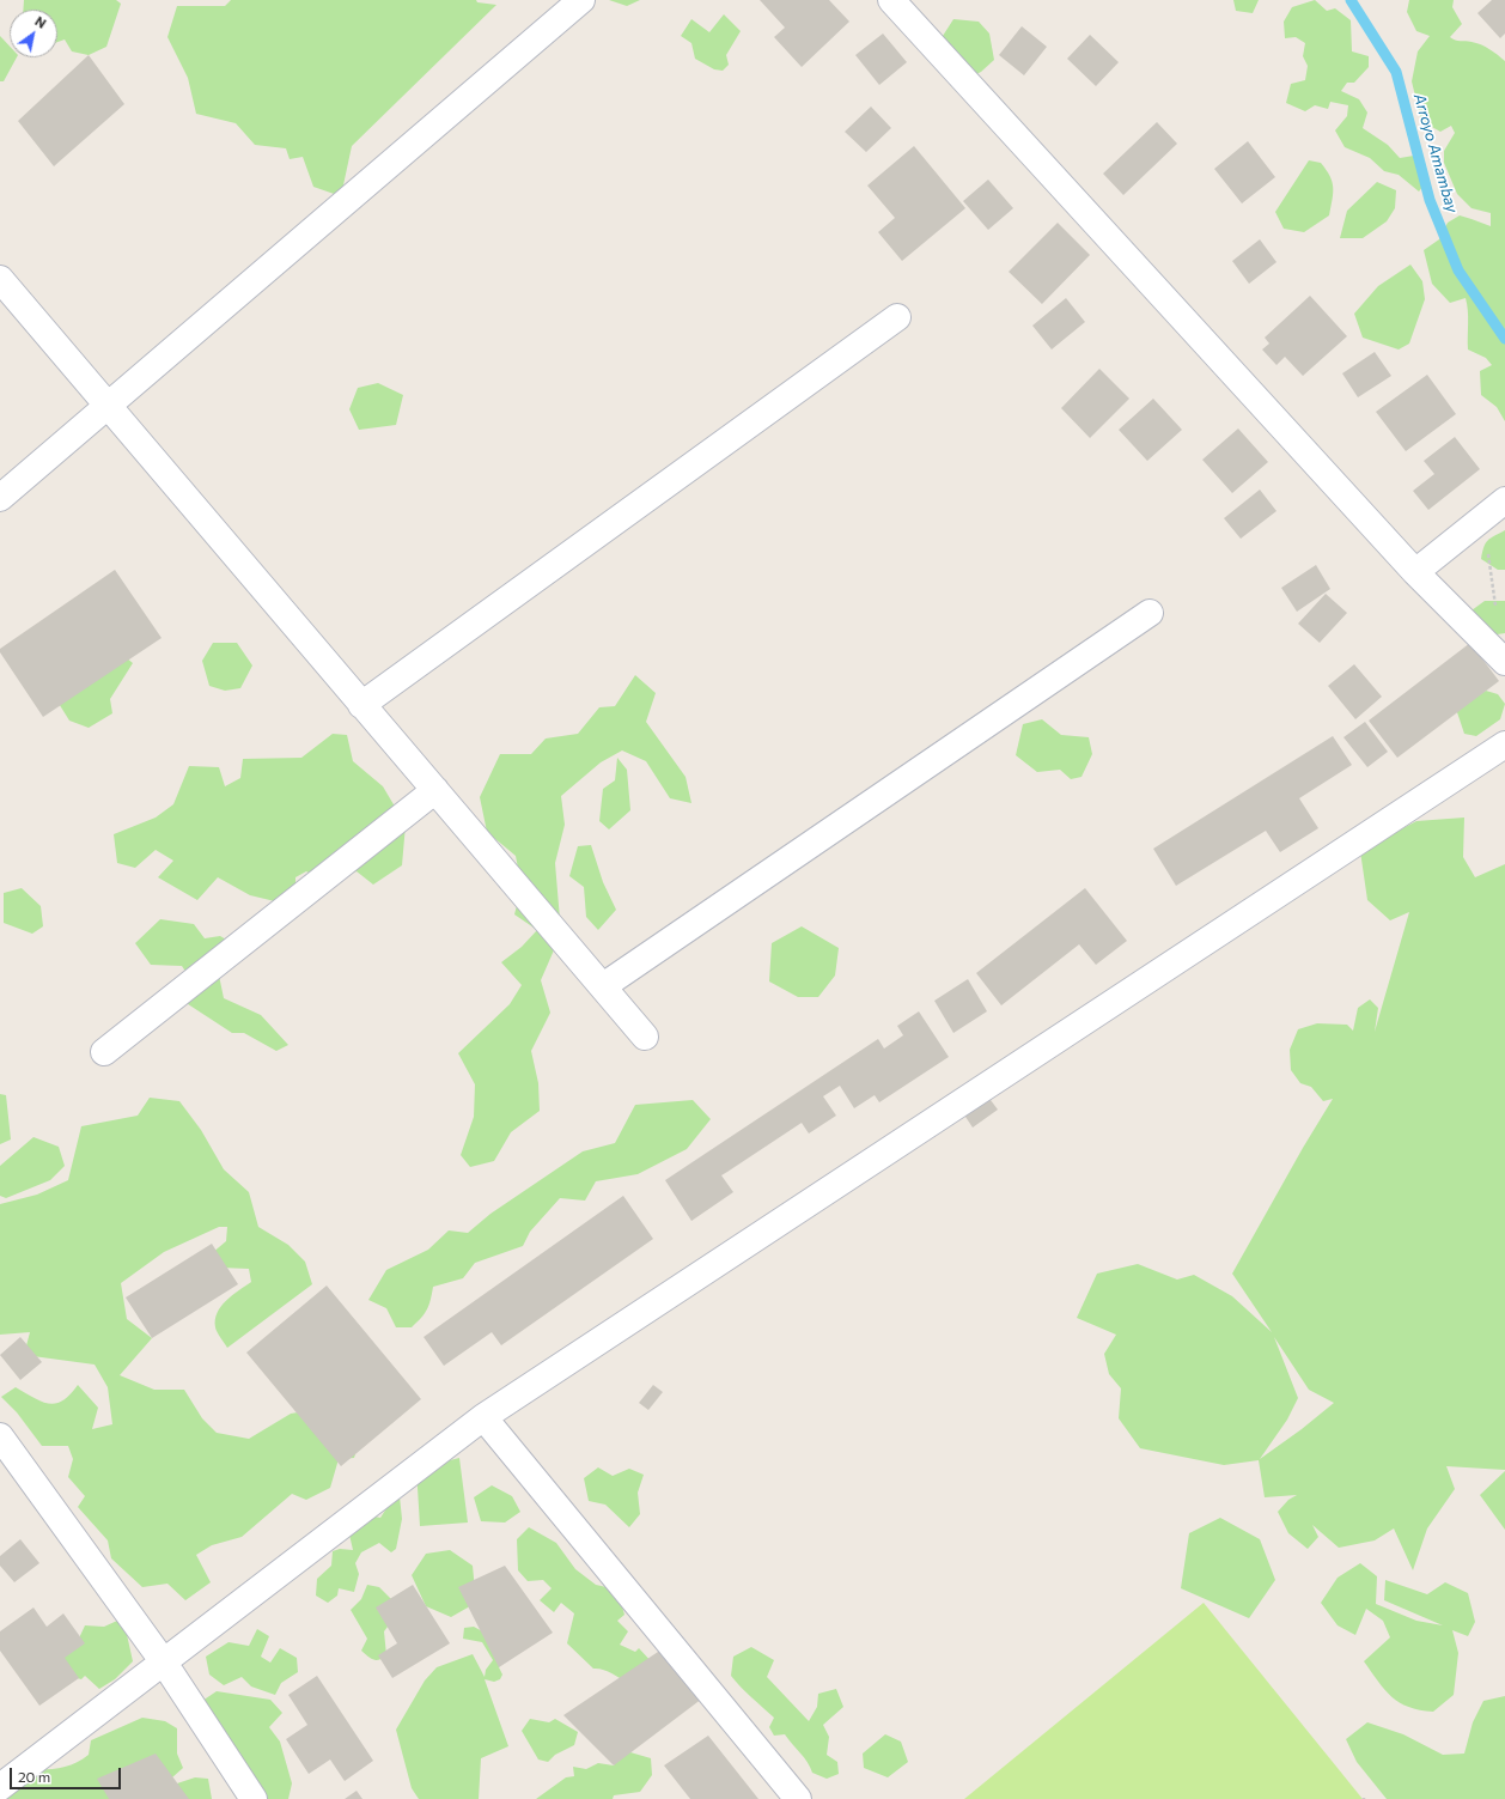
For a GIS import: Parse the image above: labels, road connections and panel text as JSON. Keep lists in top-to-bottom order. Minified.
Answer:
{"water":["Arroyo Amambay"],"scale_bar":"20 m","north":"top right"}
